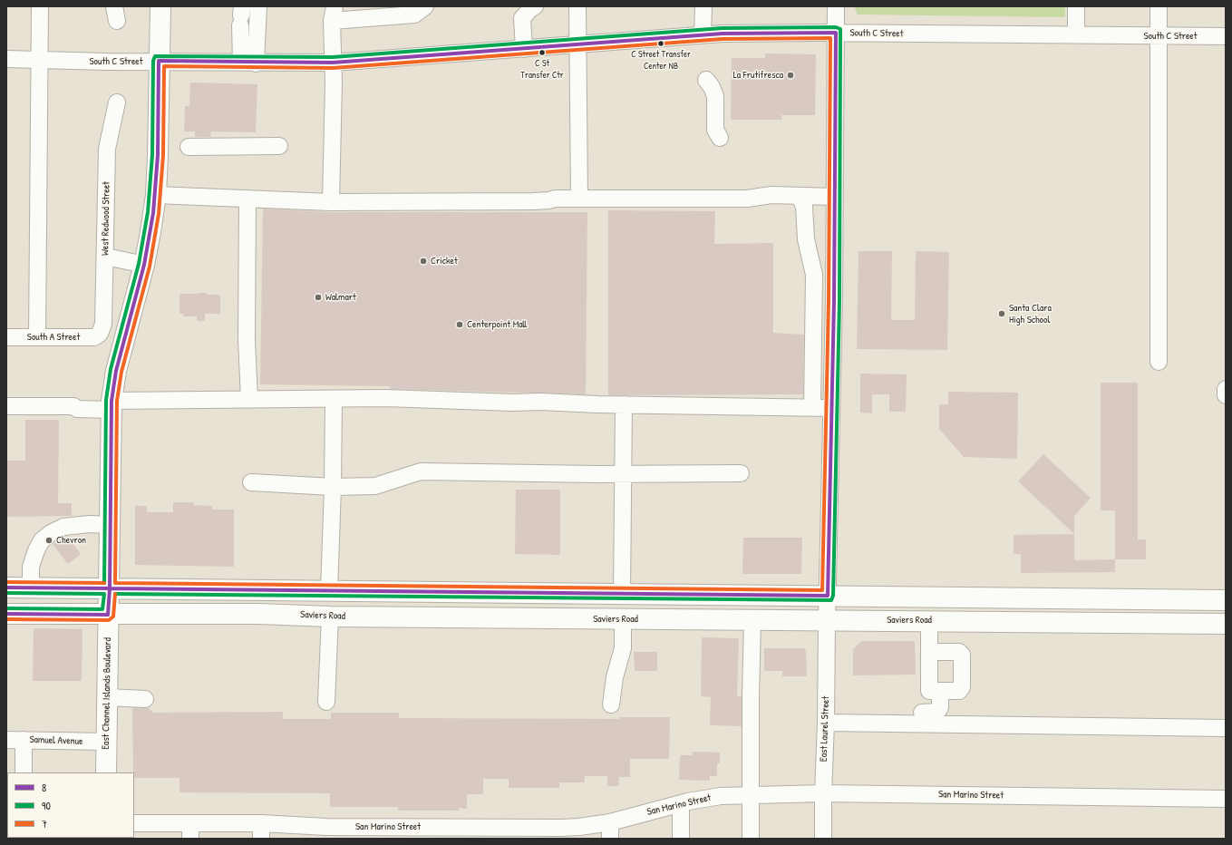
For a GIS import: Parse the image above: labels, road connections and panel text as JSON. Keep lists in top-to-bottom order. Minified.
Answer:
{"streets":{"main road":["Saviers Road","East Channel Islands Boulevard"],"street":["South C Street","West Redwood Street","South A Street","East Laurel Street","Samuel Avenue","San Marino Street"]},"crossings":[["South C Street","East Channel Islands Boulevard"],["South C Street","East Laurel Street"],["West Redwood Street","South A Street"],["Saviers Road","East Channel Islands Boulevard"],["Saviers Road","East Laurel Street"],["East Channel Islands Boulevard","Samuel Avenue"],["East Laurel Street","San Marino Street"]],"places":["C Street Transfer Center NB","C St Transfer Ctr","La Frutifresca","Cricket","Walmart","Santa Clara High School","Centerpoint Mall","Chevron"],"lines":["transit line 90","transit line 8","transit line 7"],"legend":["8","90","7"]}
